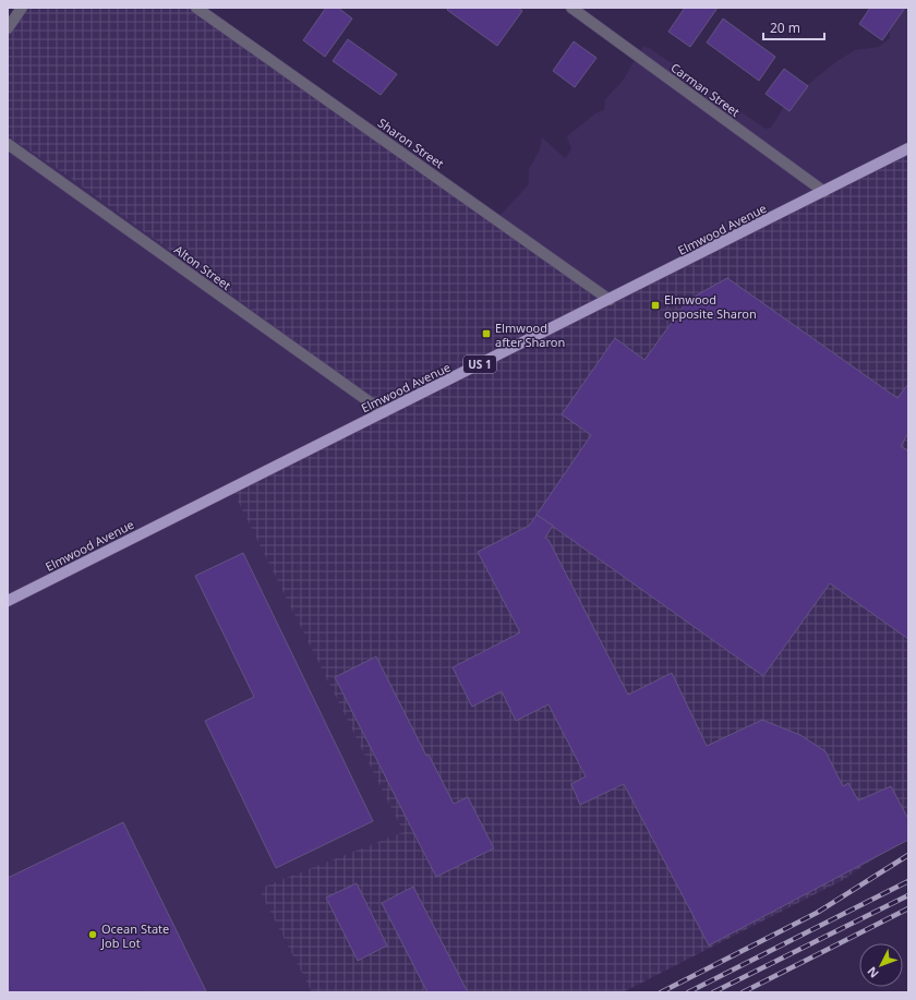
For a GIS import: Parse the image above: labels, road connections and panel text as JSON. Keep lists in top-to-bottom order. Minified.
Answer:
{"streets":{"main road":["Elmwood Avenue","US 1"],"street":["Carman Street","Sharon Street","Alton Street"]},"crossings":[["Carman Street","Elmwood Avenue"],["Sharon Street","Elmwood Avenue"],["Elmwood Avenue","Alton Street"]],"places":{"transit":["Elmwood opposite Sharon","Elmwood after Sharon"],"other":["Ocean State Job Lot"]},"scale_bar":"20 m","north":"bottom left"}
